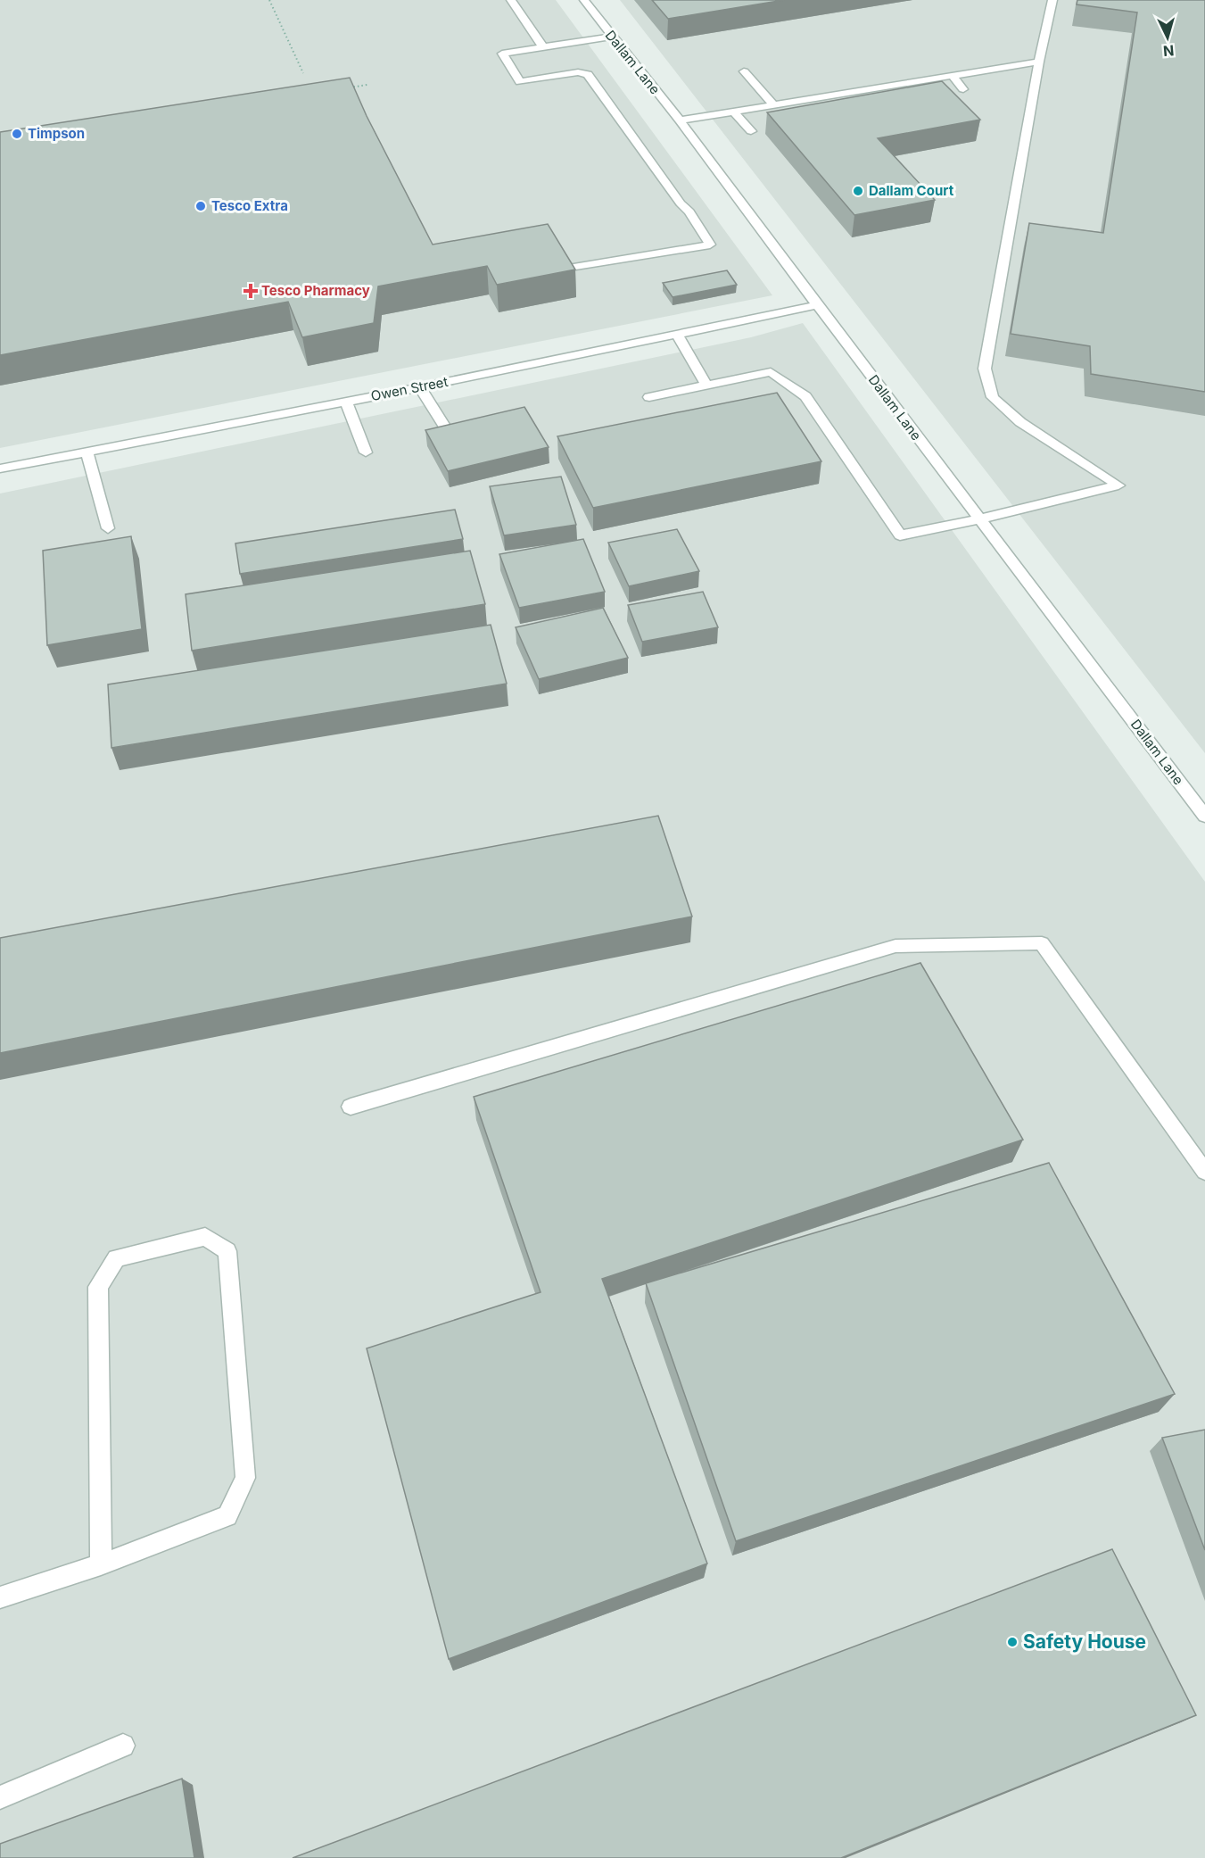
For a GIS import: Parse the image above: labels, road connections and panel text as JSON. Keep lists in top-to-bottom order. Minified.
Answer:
{"streets":{"street":["Dallam Lane","Owen Street"]},"crossings":[["Dallam Lane","Owen Street"]],"places":{"other":["Timpson","Dallam Court","Tesco Extra","Safety House"],"health":["Tesco Pharmacy"]},"north":"bottom"}
